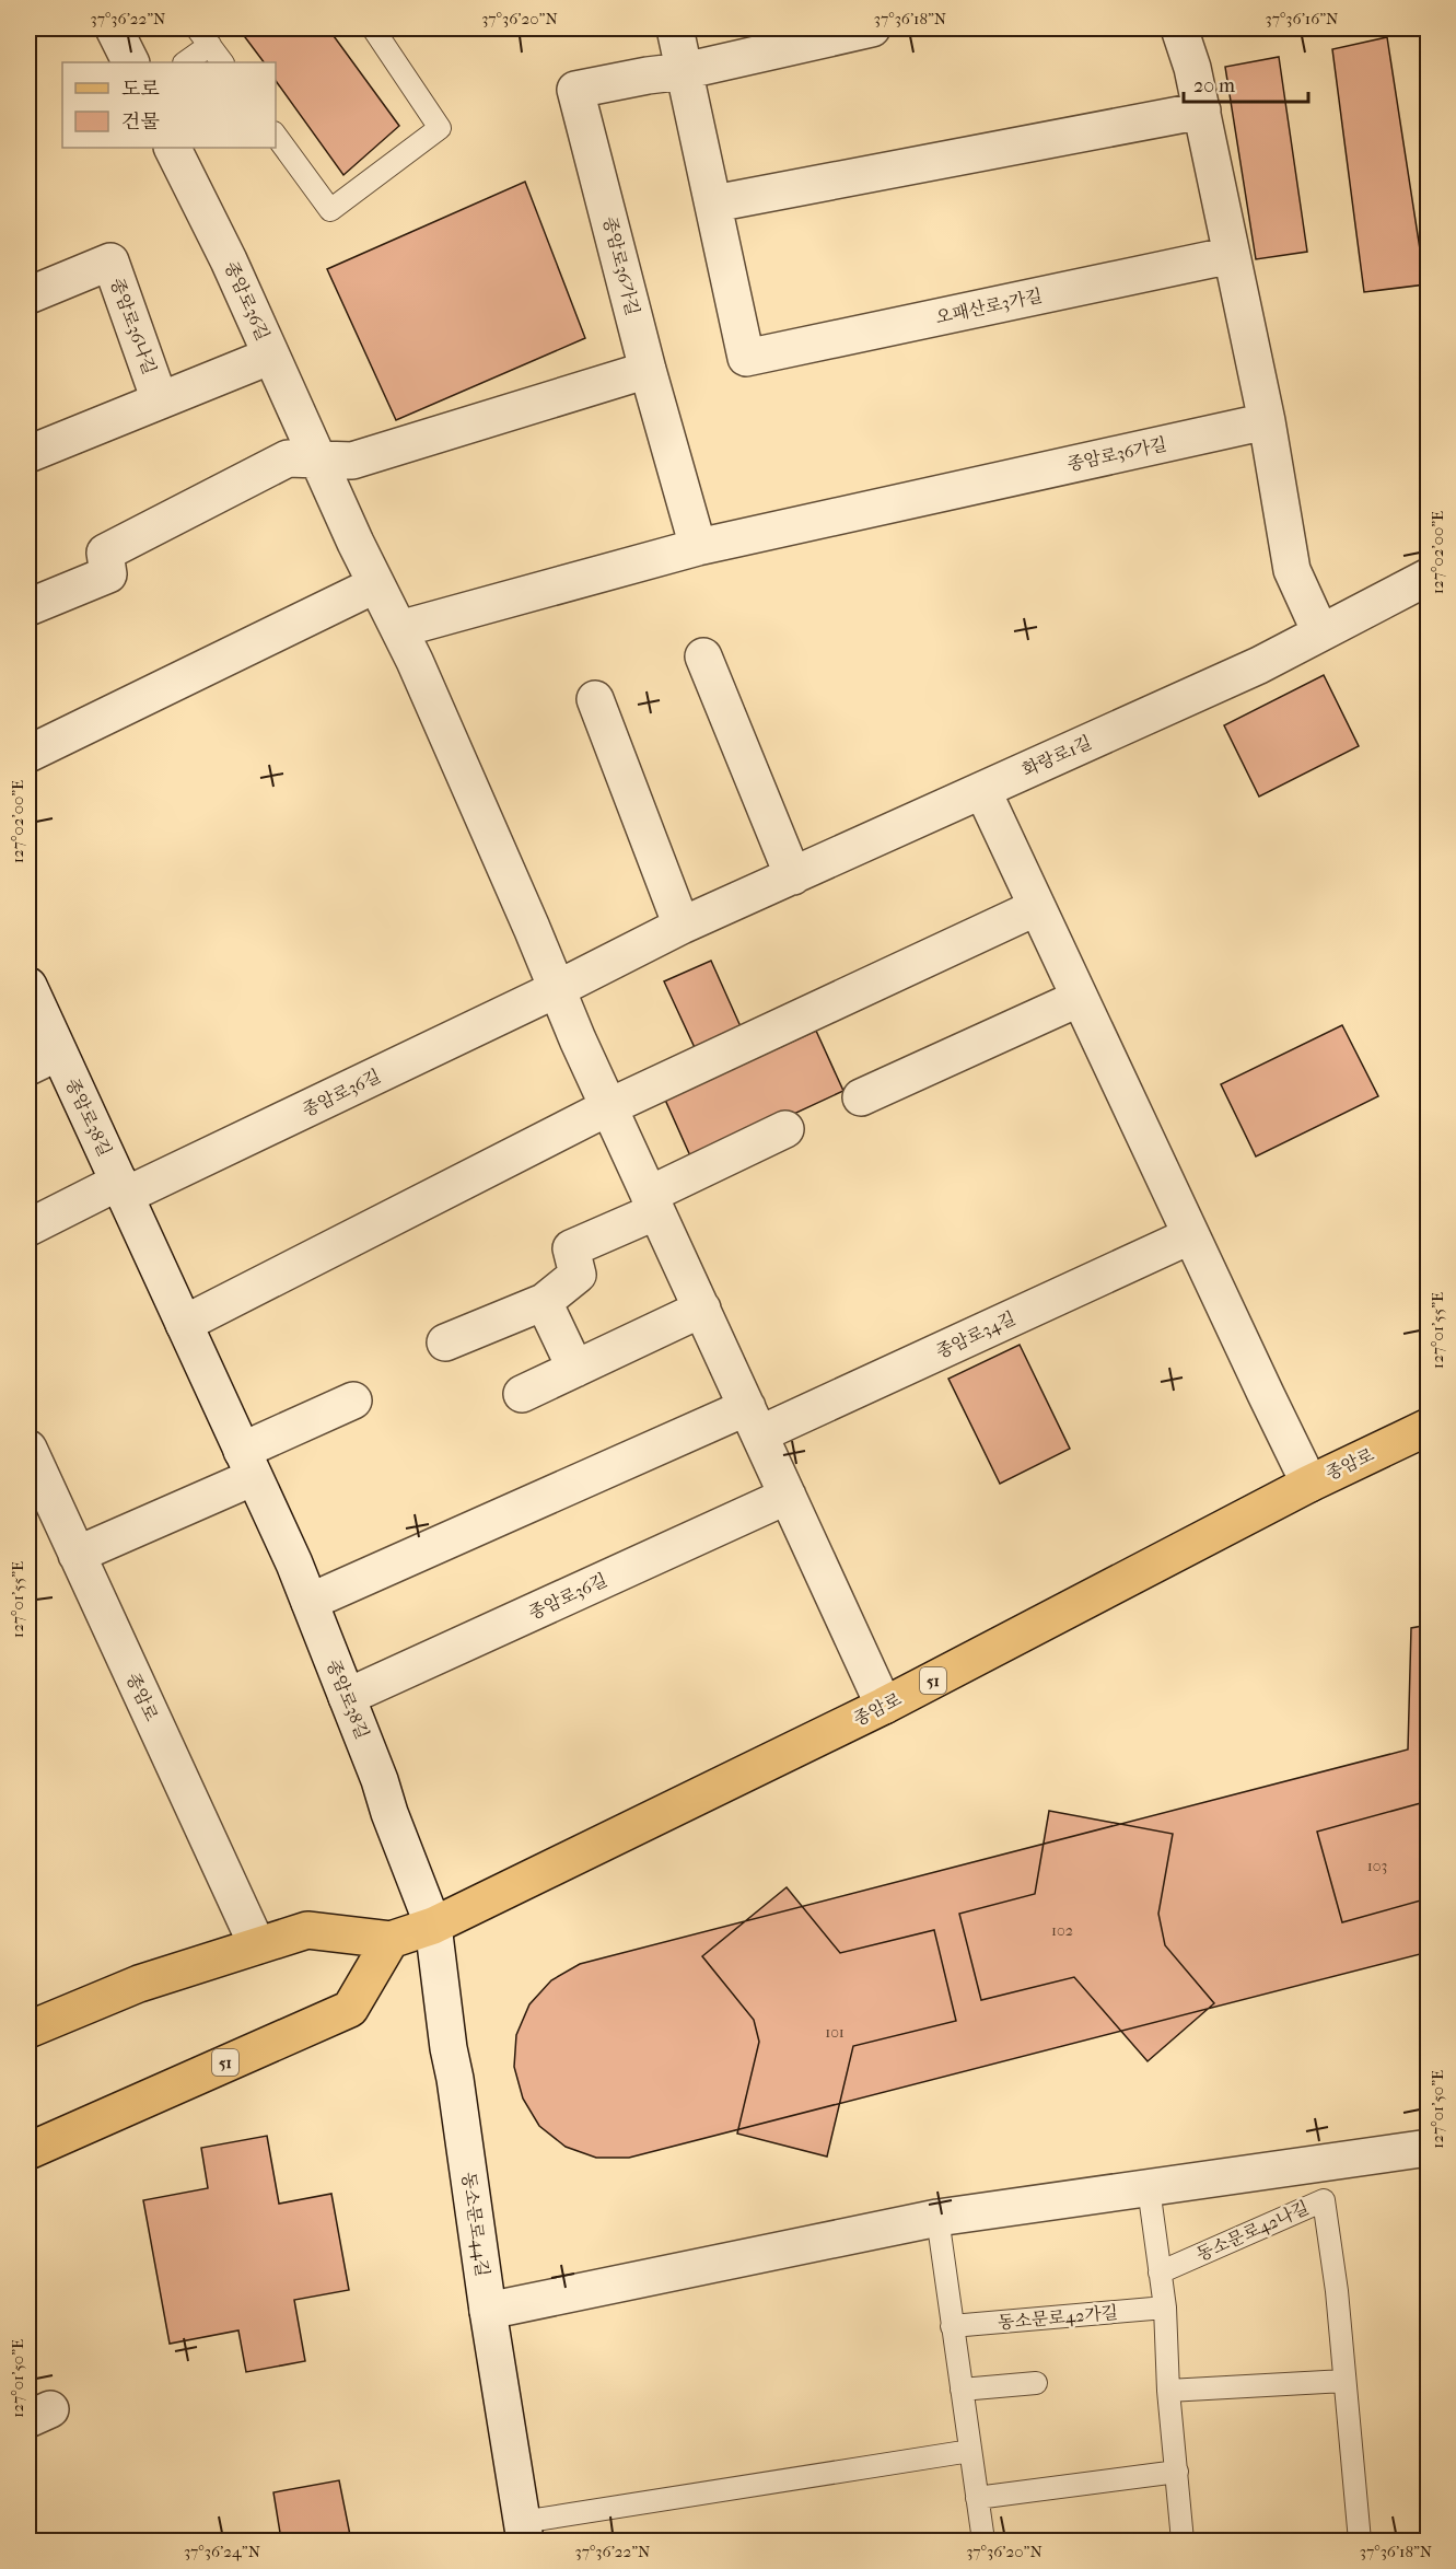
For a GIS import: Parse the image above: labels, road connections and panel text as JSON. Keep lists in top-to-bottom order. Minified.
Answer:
{"streets":{"main road":["종암로","51"],"street":["종암로36가길","종암로36길","오패산로3가길","종암로36나길","화랑로1길","종암로38길","종암로34길","동소문로44길"],"lane":["동소문로42나길","동소문로42가길"]},"crossings":[["종암로36가길","종암로36길"],["종암로36길","화랑로1길"],["종암로36길","종암로38길"],["종암로36길","종암로34길"],["종암로36길","종암로"],["종암로38길","종암로"],["종암로38길","동소문로44길"],["종암로","51"],["종암로","동소문로44길"]],"house_numbers":["103","102","101"],"legend":["도로","건물"],"scale_bar":"20 m","coordinates":["37°36'22\"N","37°36'20\"N","37°36'18\"N","37°36'16\"N","127°02'00\"E","127°01'55\"E","127°01'50\"E","37°36'24\"N"]}
